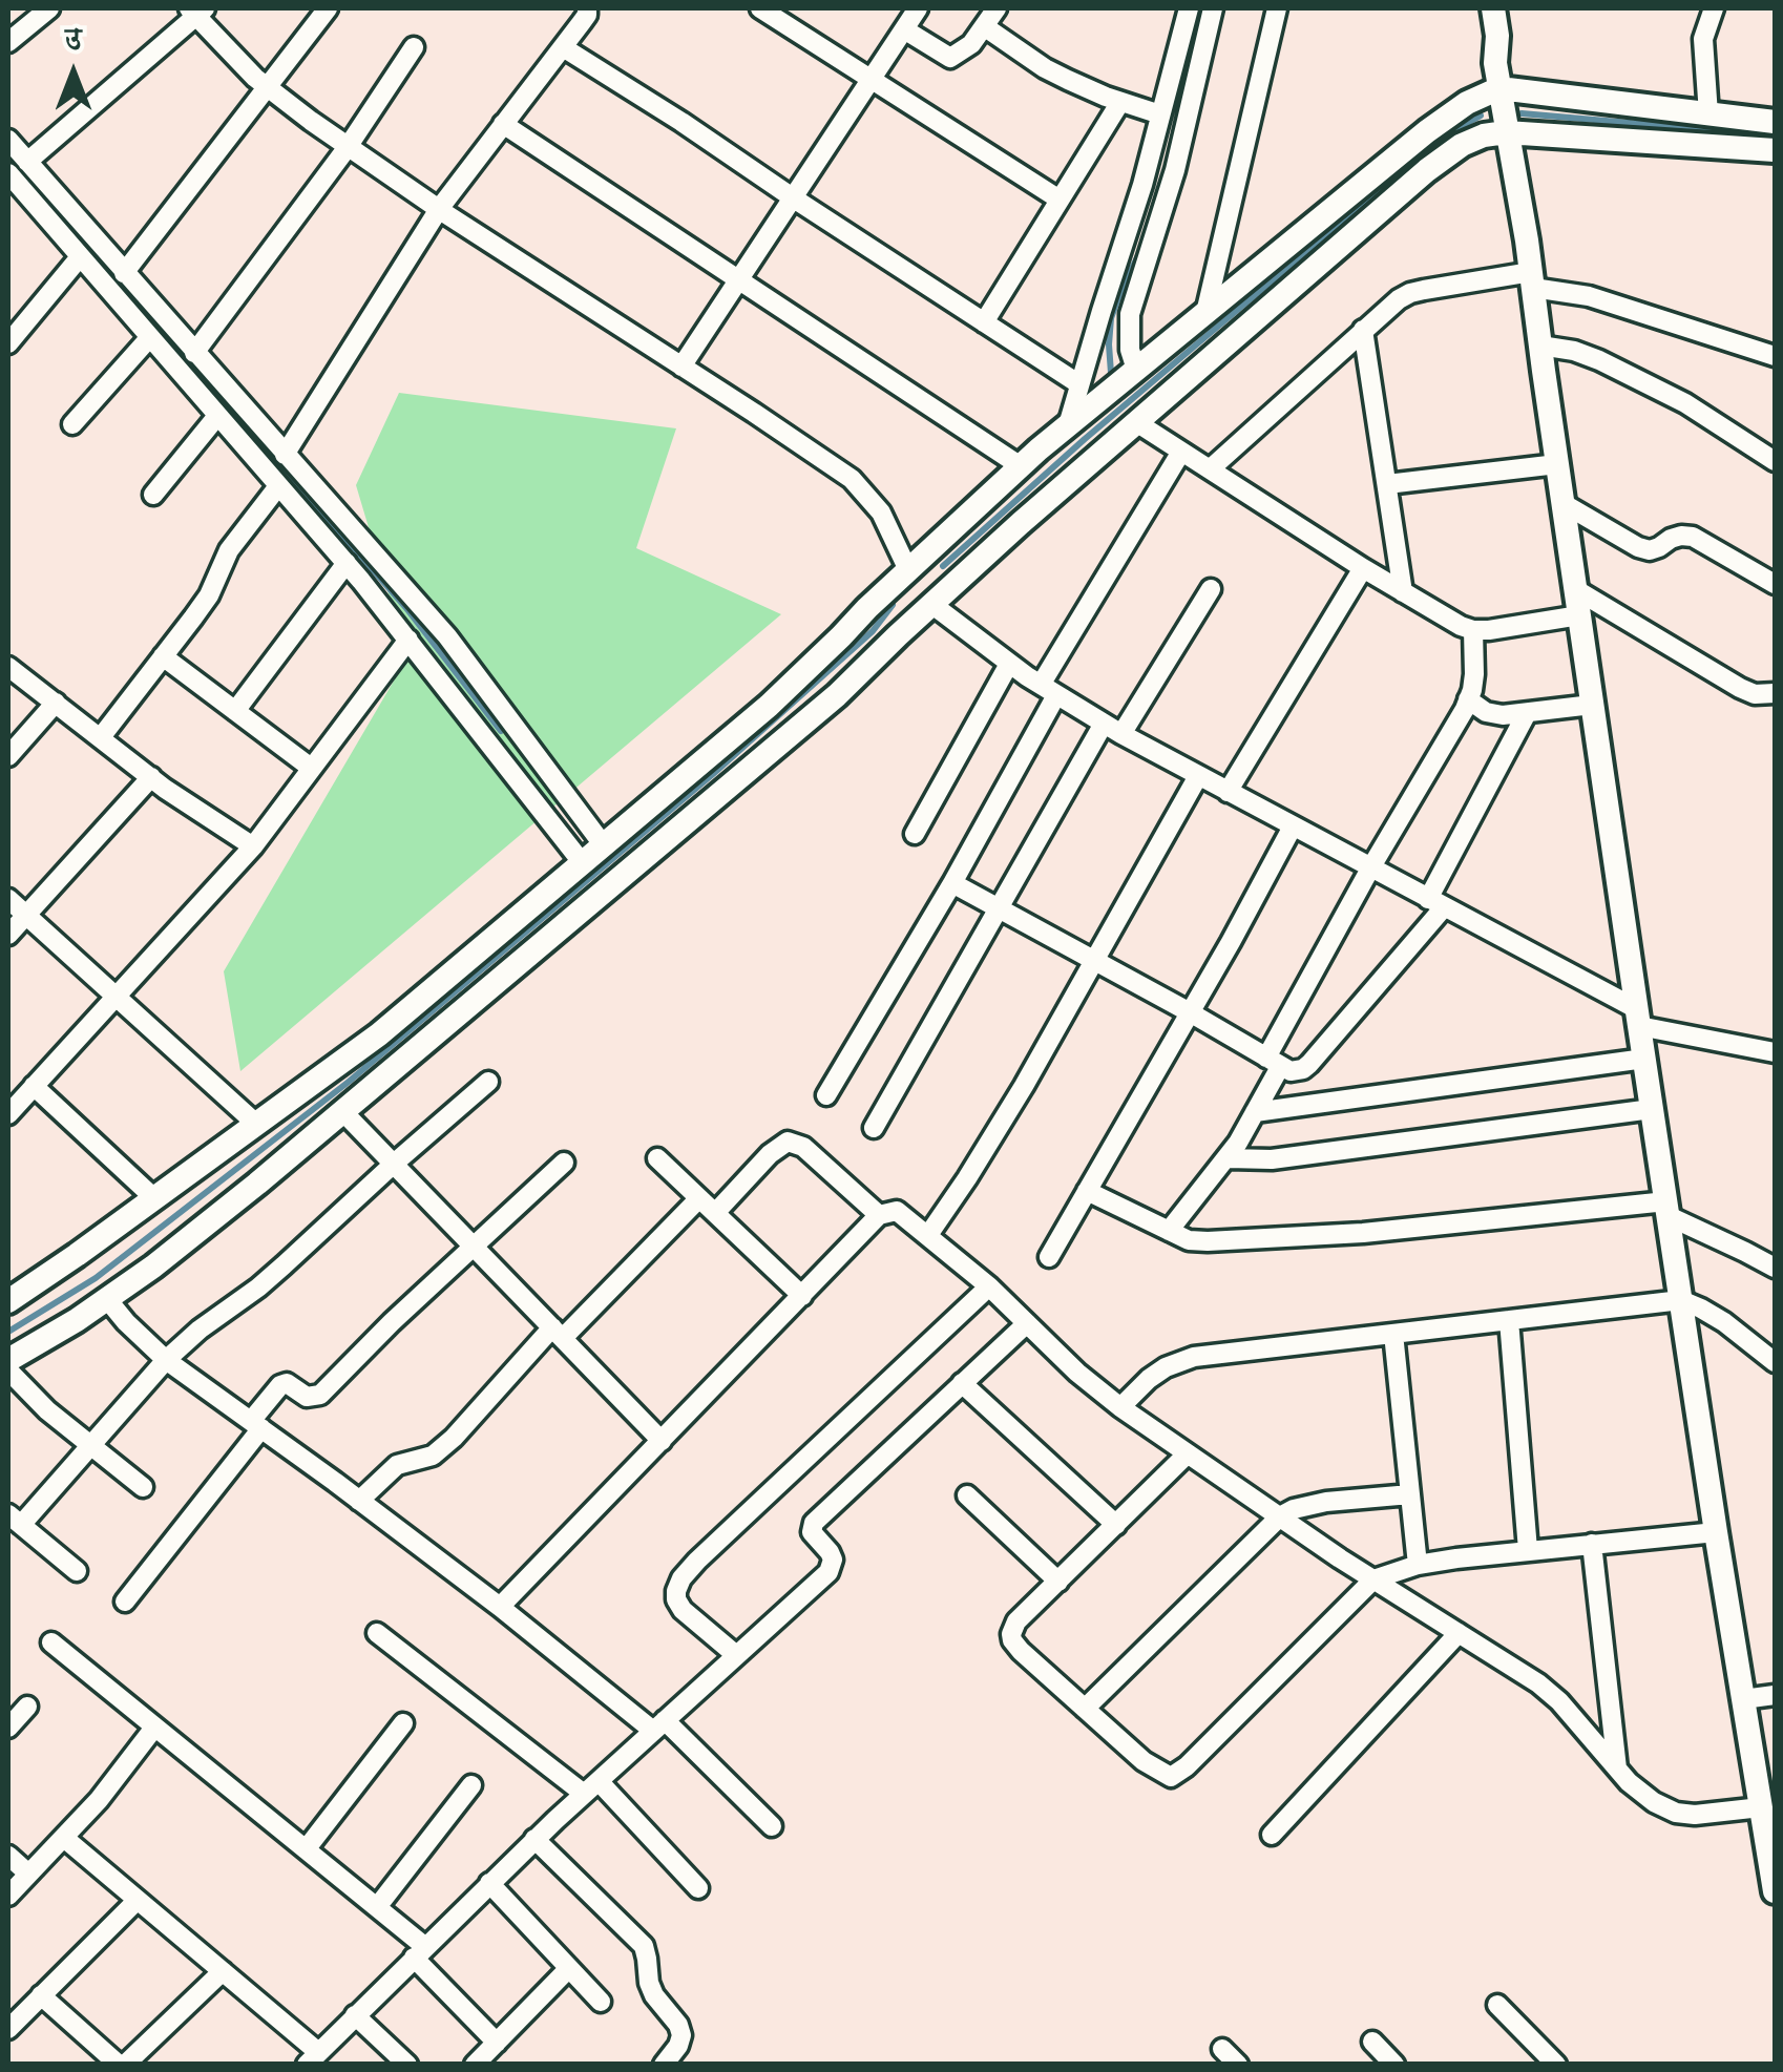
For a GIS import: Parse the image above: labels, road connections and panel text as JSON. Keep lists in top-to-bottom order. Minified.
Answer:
{"north":"top"}
